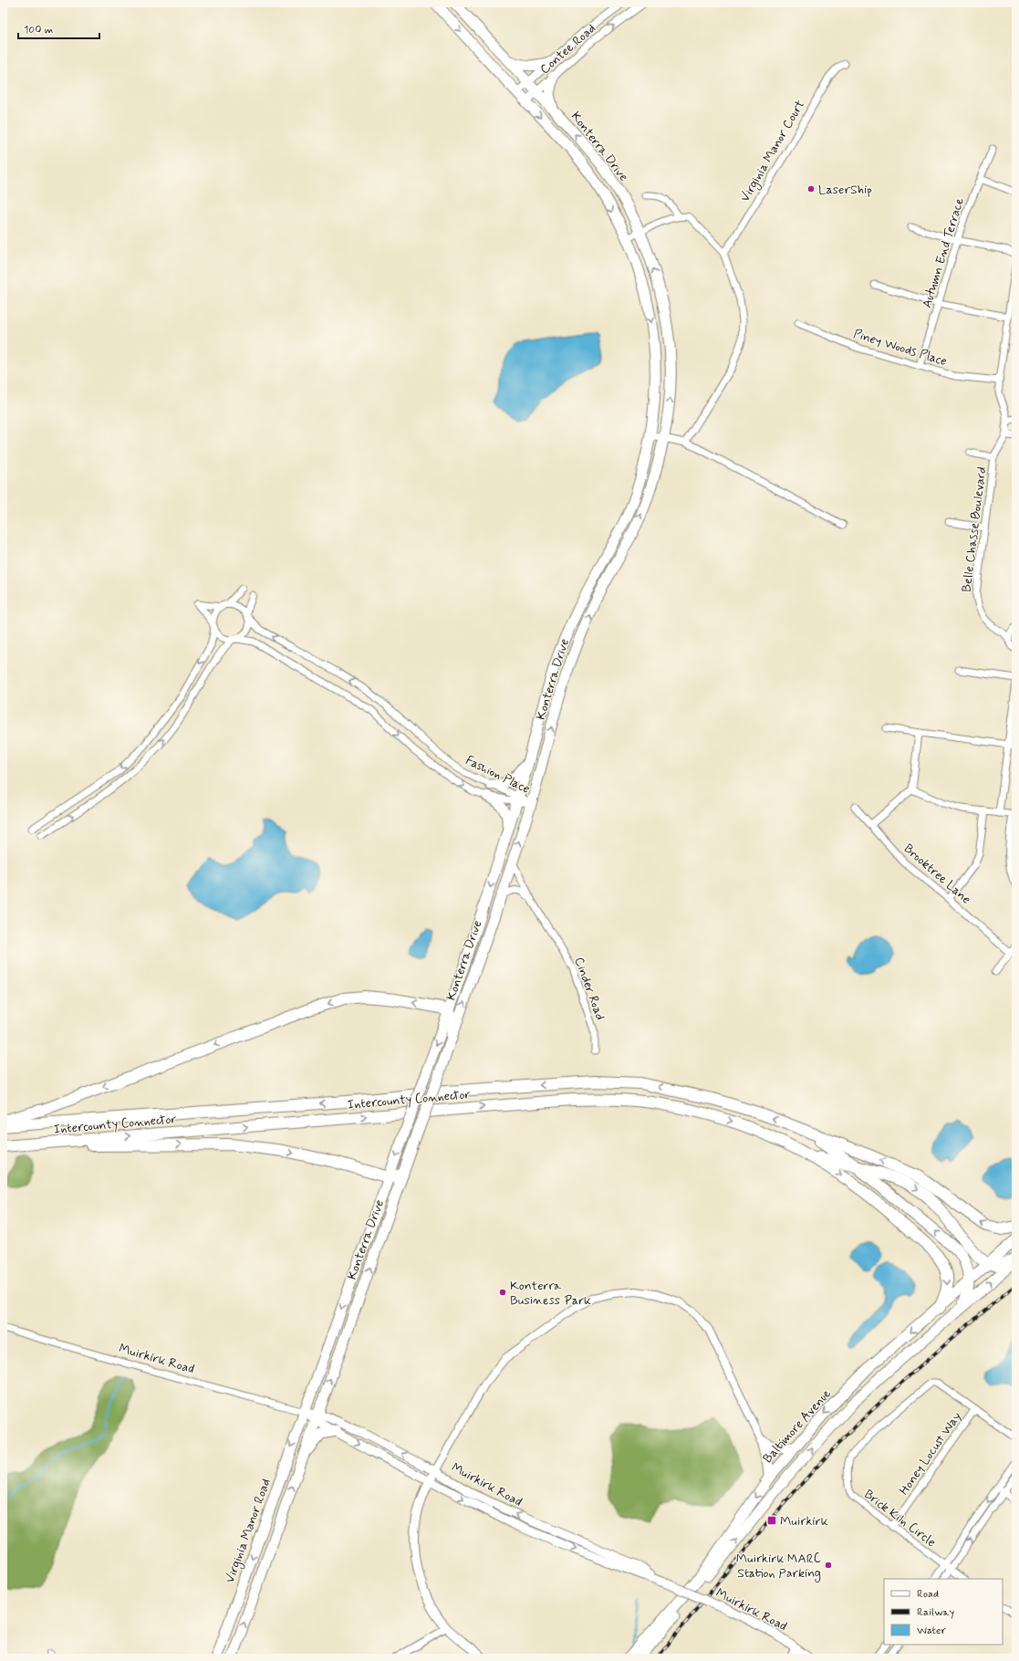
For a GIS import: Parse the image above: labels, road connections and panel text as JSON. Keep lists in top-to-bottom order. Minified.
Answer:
{"streets":{"highway":["Intercounty Connector"],"main road":["Konterra Drive","Muirkirk Road","Baltimore Avenue","Virginia Manor Road"],"street":["Contee Road","Virginia Manor Court","Autumn End Terrace","Piney Woods Place","Belle Chasse Boulevard","Fashion Place","Brooktree Lane","Cinder Road","Honey Locust Way","Brick Kiln Circle"]},"crossings":[["Contee Road","Konterra Drive"],["Konterra Drive","Fashion Place"],["Konterra Drive","Cinder Road"],["Konterra Drive","Muirkirk Road"],["Konterra Drive","Virginia Manor Road"],["Autumn End Terrace","Piney Woods Place"],["Piney Woods Place","Belle Chasse Boulevard"],["Muirkirk Road","Virginia Manor Road"],["Honey Locust Way","Brick Kiln Circle"]],"places":{"other":["LaserShip","Konterra Business Park","Muirkirk MARC Station Parking"],"transit":["Muirkirk"]},"legend":["Road","Railway","Water"],"scale_bar":"100 m"}
